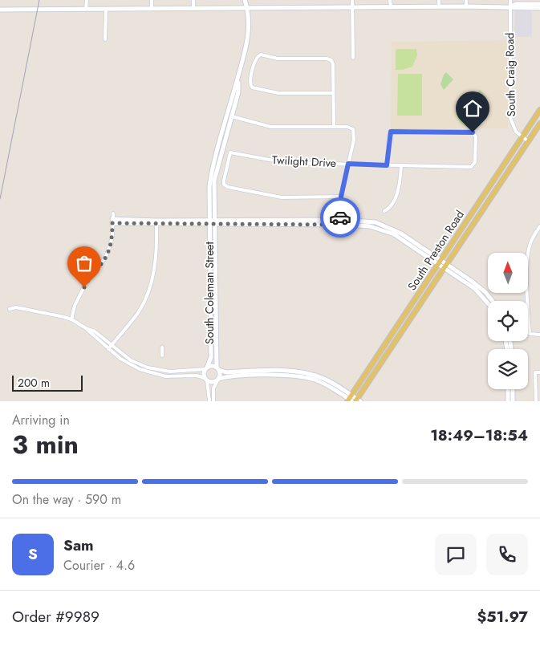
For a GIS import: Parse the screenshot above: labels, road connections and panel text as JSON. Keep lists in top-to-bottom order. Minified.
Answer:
{"streets":{"main road":["South Preston Road"],"street":["South Craig Road","Twilight Drive","South Coleman Street"]},"crossings":[["South Craig Road","South Preston Road"]],"scale_bar":"200 m","north":"top","page":{"scale":"200 m","heading":["3 min","Arriving in","18:49–18:54"],"panel":["Sam","Courier · 4.6","Order #9989","$51.97"],"bar":"On the way · 590 m","round":"S"}}
